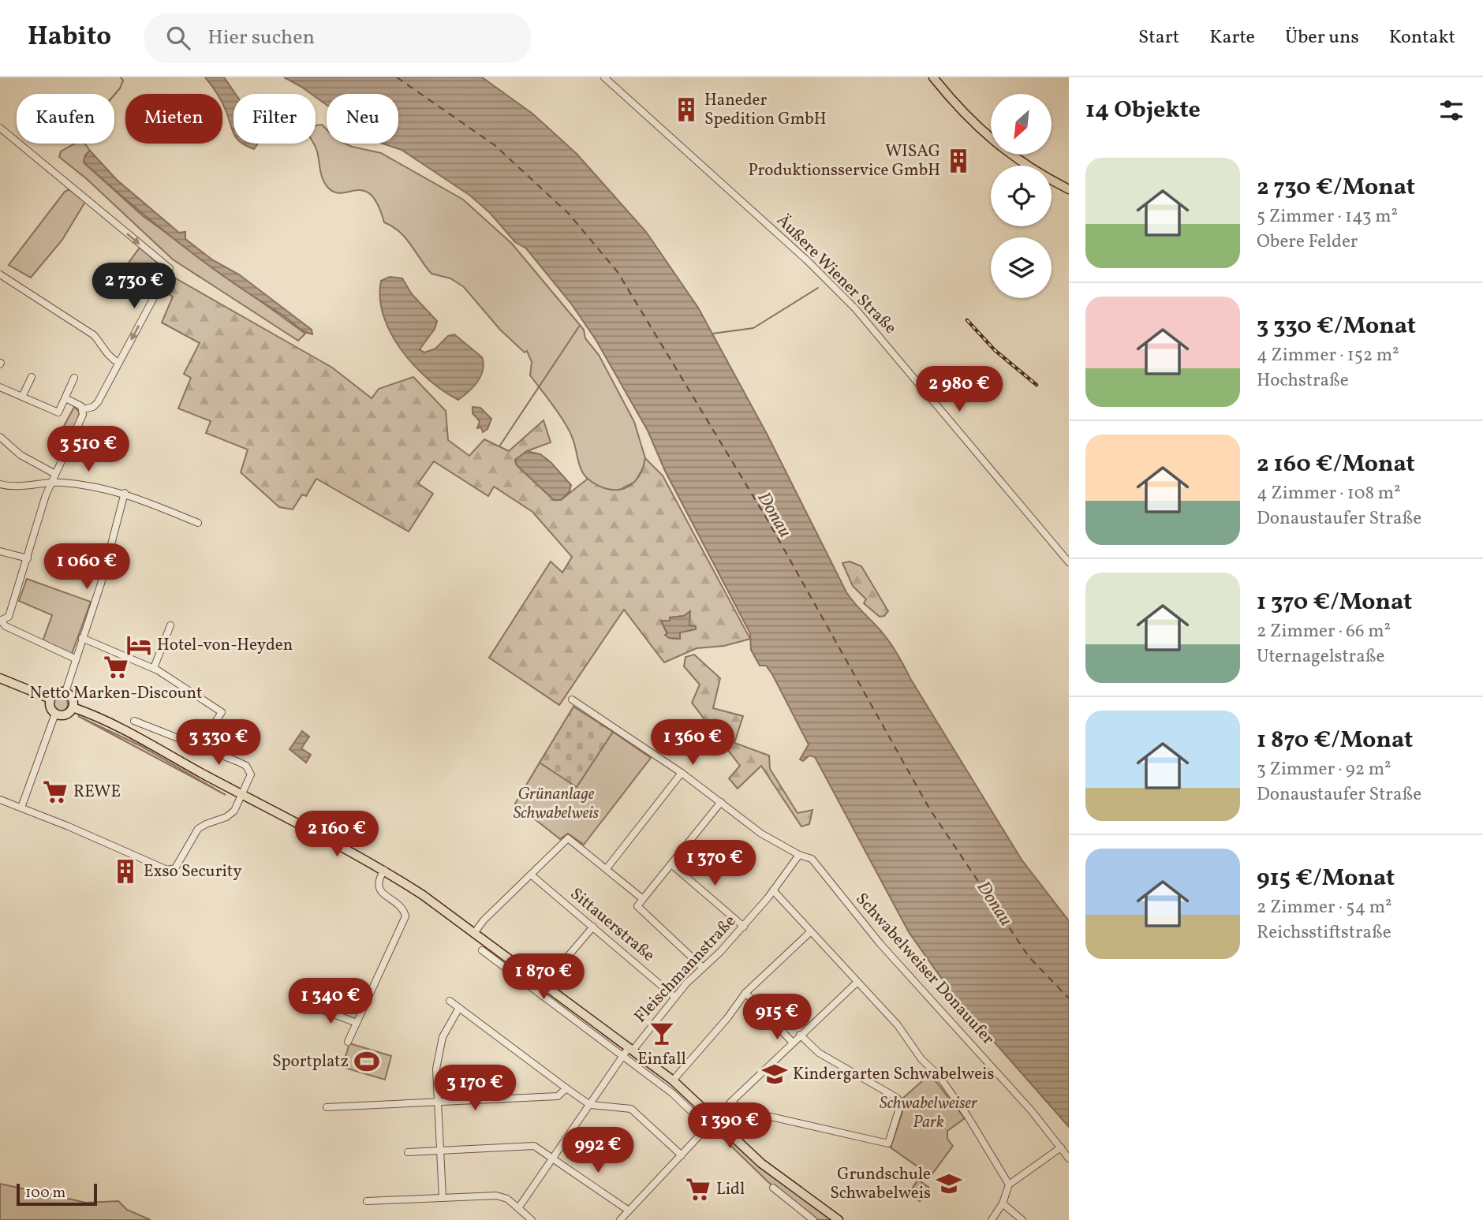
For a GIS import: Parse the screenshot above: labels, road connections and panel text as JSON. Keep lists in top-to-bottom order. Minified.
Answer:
{"streets":{"street":["Äußere Wiener Straße","Sittauerstraße","Fleischmannstraße","Schwabelweiser Donauufer"]},"crossings":[["Sittauerstraße","Fleischmannstraße"],["Fleischmannstraße","Schwabelweiser Donauufer"]],"water":["Donau"],"parks":["Grünanlage Schwabelweis","Schwabelweiser Park"],"places":{"building":["Haneder Spedition GmbH","WISAG Produktionsservice GmbH","Exso Security"],"hotel":["Hotel-von-Heyden"],"supermarket":["Netto Marken-Discount","REWE","Lidl"],"bar":["Einfall"],"sports":["Sportplatz"],"school or university":["Kindergarten Schwabelweis","Grundschule Schwabelweis"]},"scale_bar":"100 m","north":"bottom left","page":{"header":"Habito","search":"Hier suchen","nav":["Start","Karte","Über uns","Kontakt"],"heading":"14 Objekte","chip":["Kaufen","Mieten","Filter","Neu"],"list":[{"name":"2 730 €/Monat","note":"5 Zimmer · 143 m² · Obere Felder"},{"name":"3 330 €/Monat","note":"4 Zimmer · 152 m² · Hochstraße"},{"name":"2 160 €/Monat","note":"4 Zimmer · 108 m² · Donaustaufer Straße"},{"name":"1 370 €/Monat","note":"2 Zimmer · 66 m² · Uternagelstraße"},{"name":"1 870 €/Monat","note":"3 Zimmer · 92 m² · Donaustaufer Straße"},{"name":"915 €/Monat","note":"2 Zimmer · 54 m² · Reichsstiftstraße"}],"price":["2 730 €","2 980 €","3 510 €","1 060 €","3 330 €","1 360 €","2 160 €","1 370 €","1 870 €","1 340 €","915 €","3 170 €","1 390 €","992 €"],"scale":"100 m"}}
